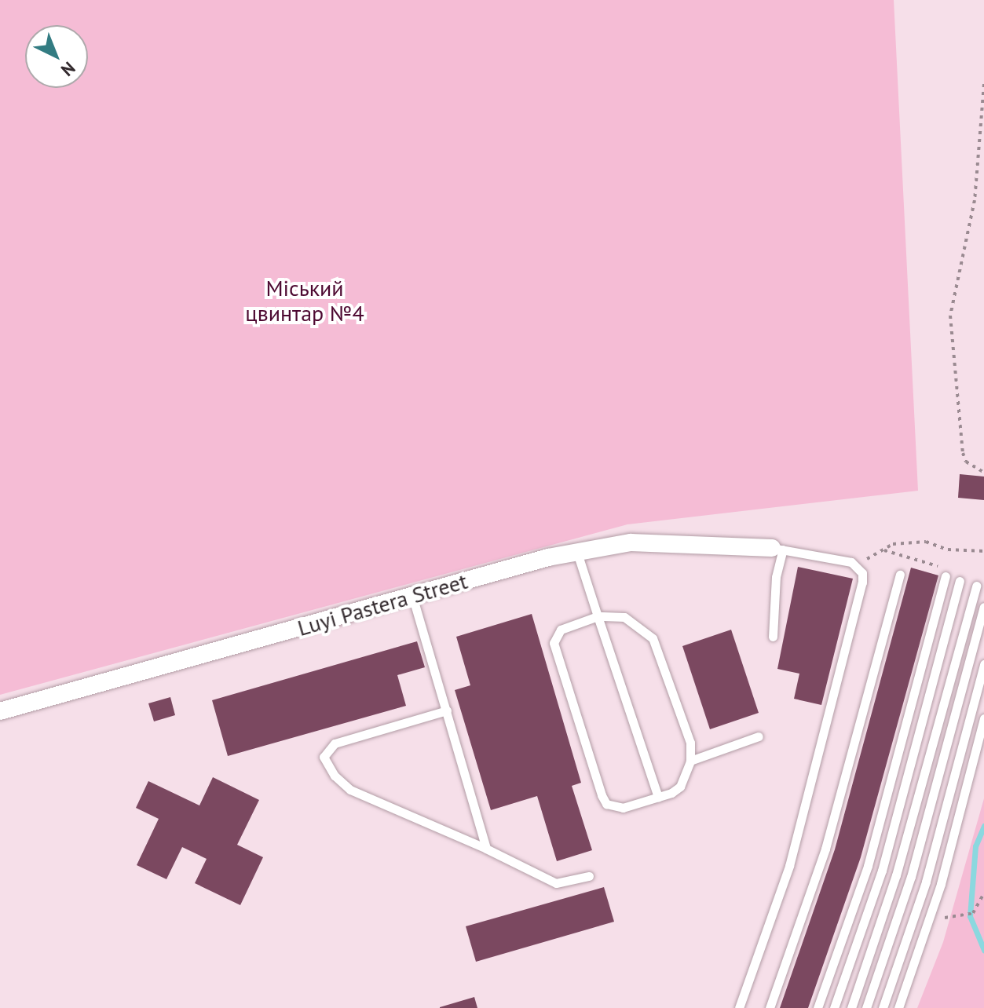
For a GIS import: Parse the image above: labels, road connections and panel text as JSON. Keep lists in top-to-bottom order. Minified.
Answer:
{"streets":{"street":["Luyi Pastera Street"]},"parks":["Міський цвинтар №4"],"north":"bottom right"}
